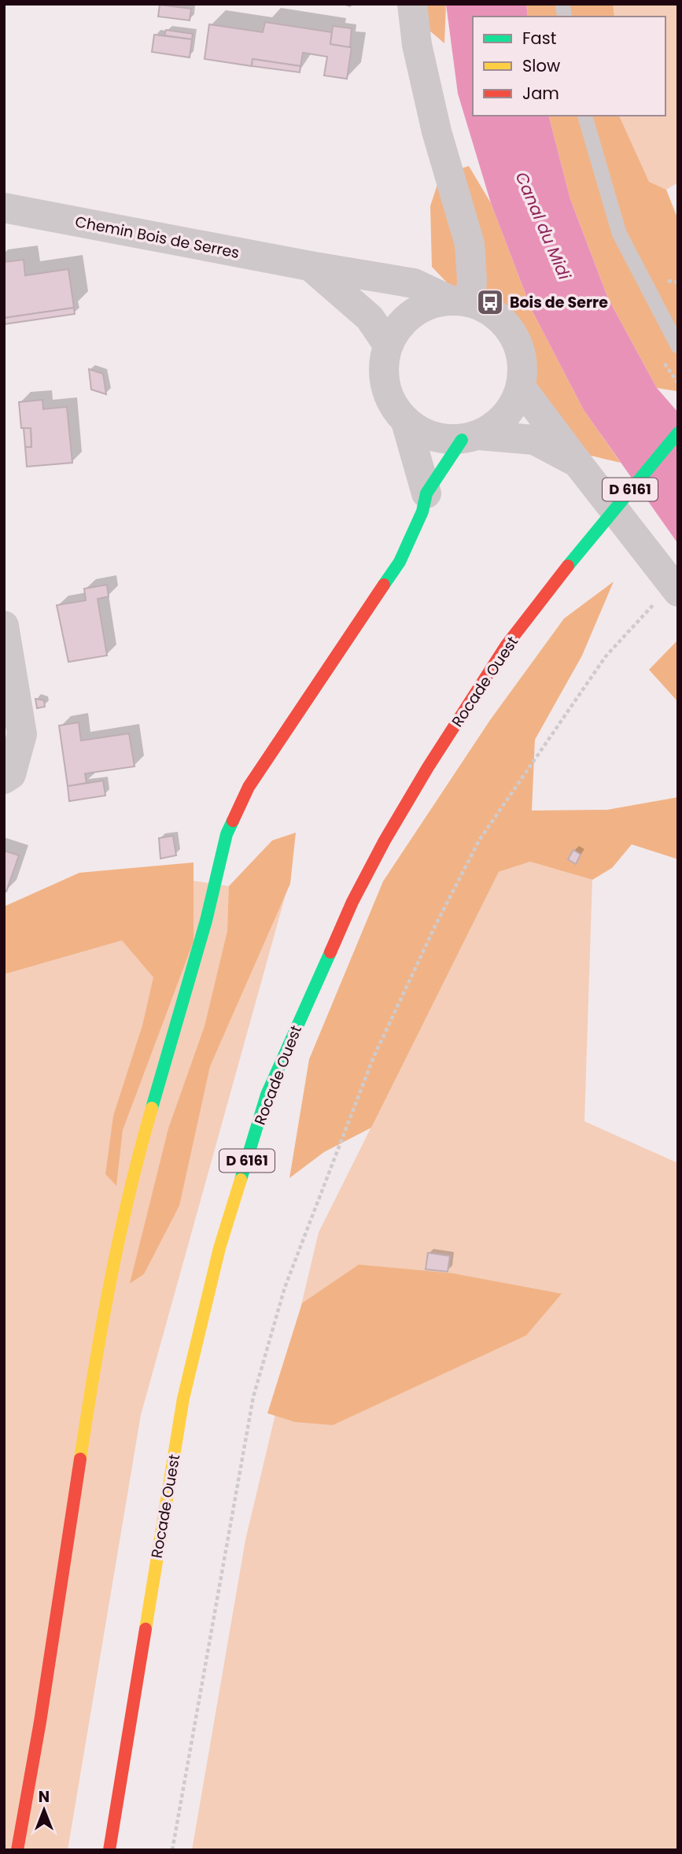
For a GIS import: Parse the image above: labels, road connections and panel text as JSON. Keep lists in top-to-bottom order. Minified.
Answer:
{"streets":{"main road":["D 6161","Rocade Ouest"],"street":["Chemin Bois de Serres"]},"water":["Canal du Midi"],"places":{"bus stop":["Bois de Serre"]},"legend":["Fast","Slow","Jam"],"north":"top"}
